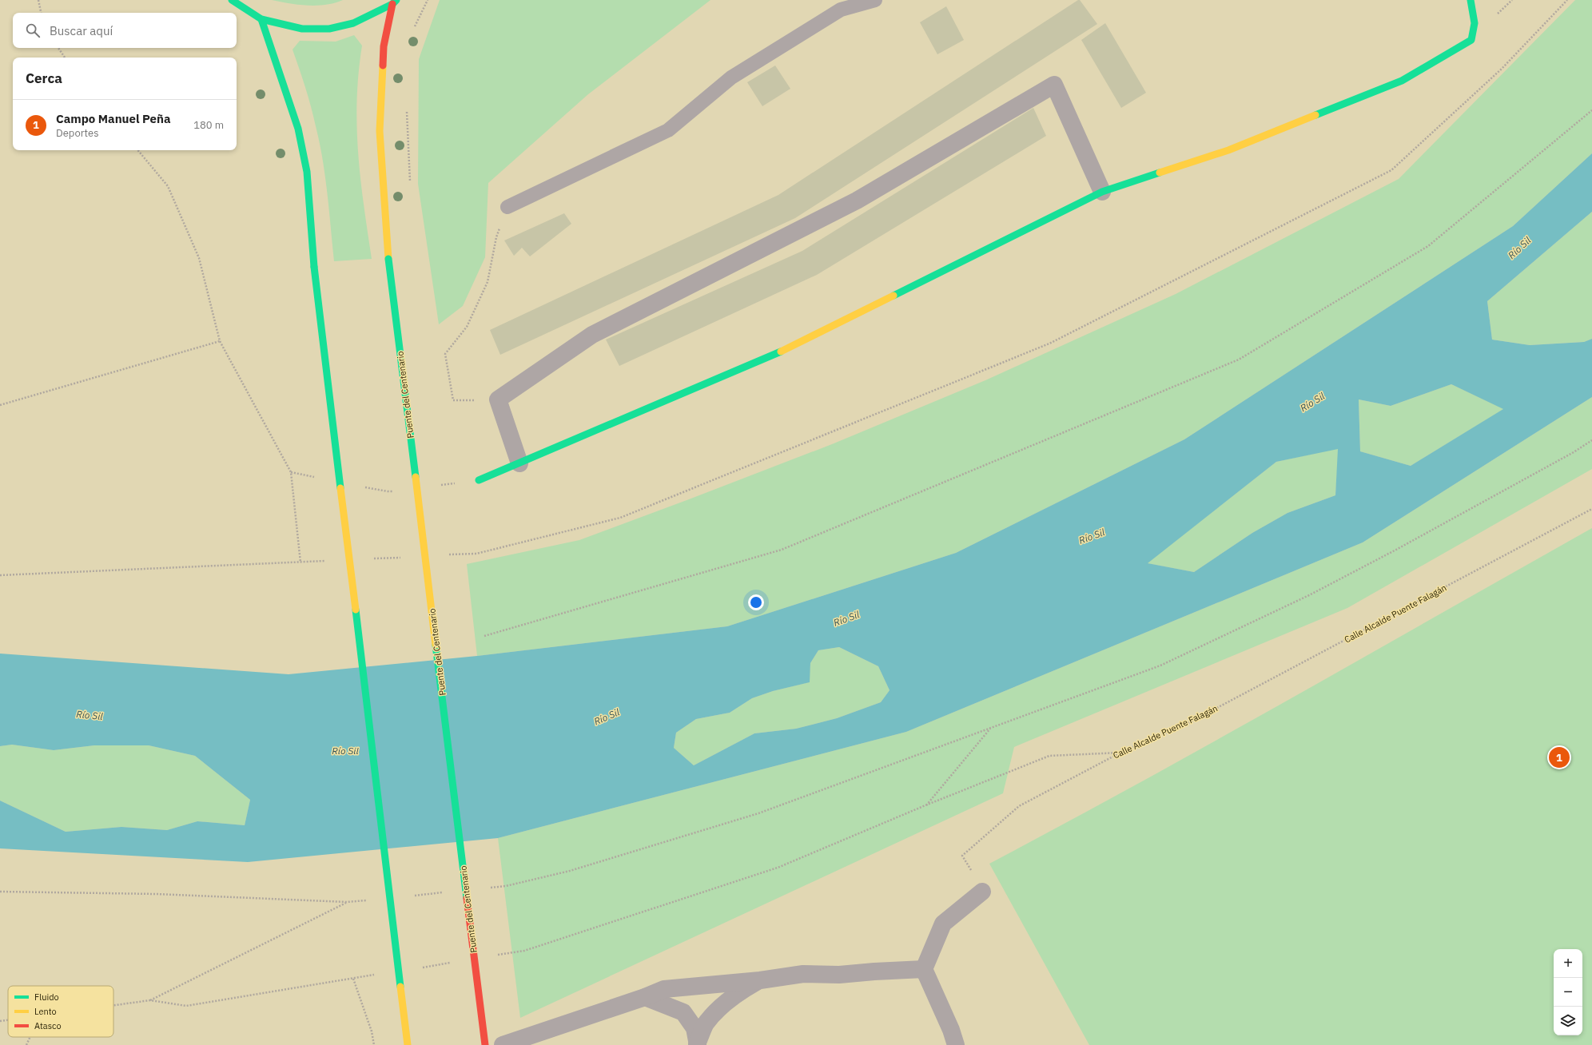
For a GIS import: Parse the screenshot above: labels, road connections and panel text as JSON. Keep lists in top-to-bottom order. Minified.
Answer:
{"streets":{"main road":["Puente del Centenario"],"path":["Calle Alcalde Puente Falagán"]},"water":["Río Sil"],"legend":["Fluido","Lento","Atasco"],"page":{"search":"Buscar aquí","heading":"Cerca","list":[{"mark":"1","name":"Campo Manuel Peña","note":"Deportes","value":"180 m"}],"pins":"1","map_buttons":["+","−"]}}
